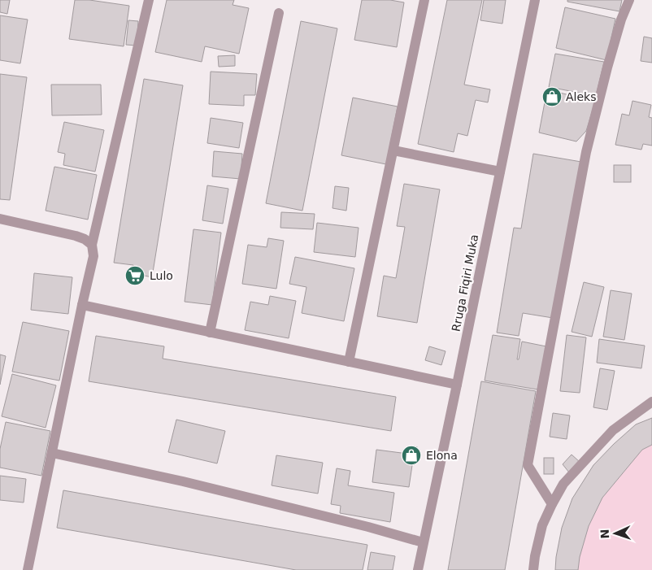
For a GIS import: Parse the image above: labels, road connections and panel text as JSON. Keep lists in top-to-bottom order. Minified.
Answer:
{"streets":{"street":["Rruga Fiqiri Muka"]},"places":{"shop":["Aleks","Elona"],"supermarket":["Lulo"]},"north":"left"}
